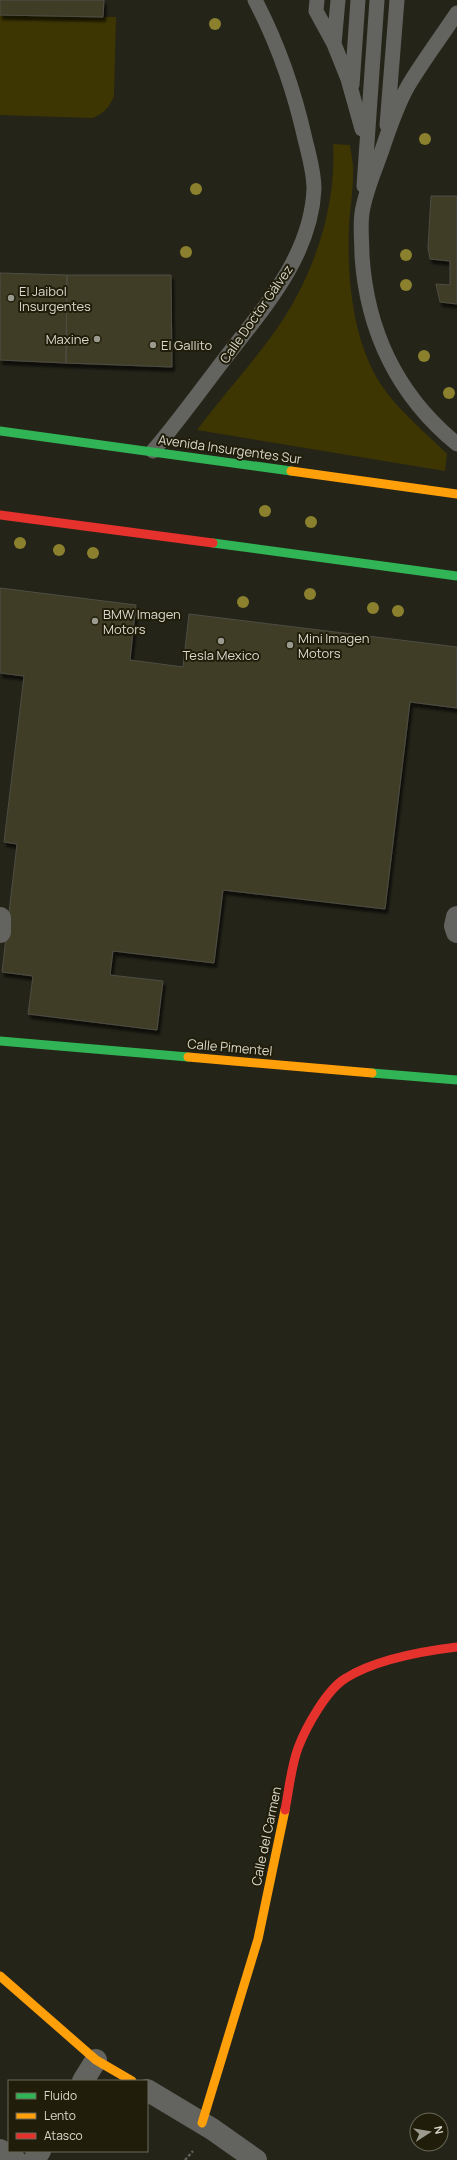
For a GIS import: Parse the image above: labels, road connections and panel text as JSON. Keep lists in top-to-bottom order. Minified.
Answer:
{"streets":{"street":["Avenida Insurgentes Sur","Calle Pimentel","Calle del Carmen"],"lane":["Calle Doctor Gálvez"]},"crossings":[["Calle Doctor Gálvez","Avenida Insurgentes Sur"]],"places":["El Jaibol Insurgentes","Maxine","El Gallito","BMW Imagen Motors","Tesla Mexico","Mini Imagen Motors"],"legend":["Fluido","Lento","Atasco"],"north":"right"}
